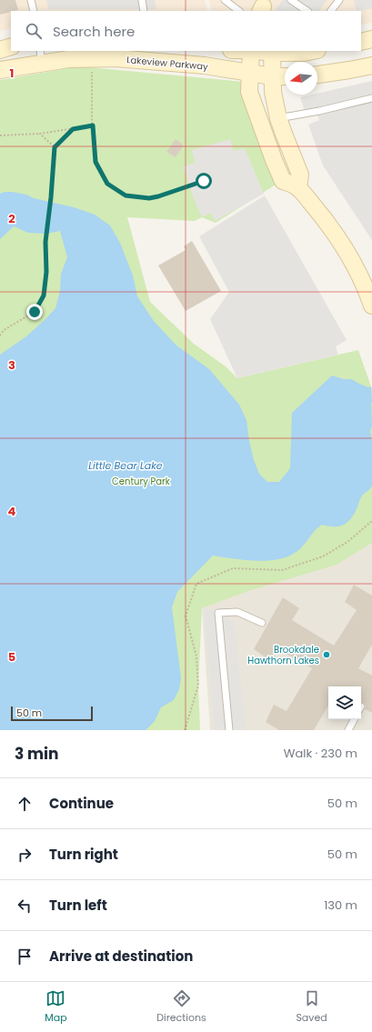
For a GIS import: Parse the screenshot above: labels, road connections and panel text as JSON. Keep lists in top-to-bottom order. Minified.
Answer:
{"streets":{"street":["Lakeview Parkway"]},"water":["Little Bear Lake"],"parks":["Century Park"],"places":["Brookdale Hawthorn Lakes"],"scale_bar":"50 m","north":"left","page":{"search":"Search here","scale":"50 m","heading":["3 min","Walk · 230 m"],"list":[["Continue","50 m"],["Turn right","50 m"],["Turn left","130 m"],"Arrive at destination"],"nav":["Map","Directions","Saved"]},"grid":{"rows":["1","2","3","4","5"]}}
